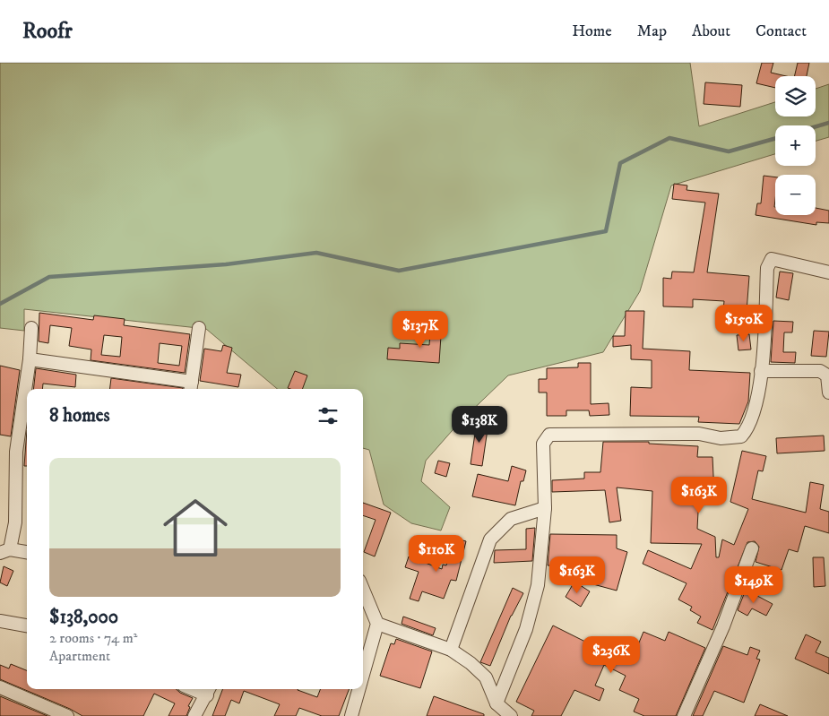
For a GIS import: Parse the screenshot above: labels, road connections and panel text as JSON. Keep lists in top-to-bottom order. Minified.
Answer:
{"page":{"header":"Roofr","nav":["Home","Map","About","Contact"],"map_buttons":["+","−"],"price":["$150K","$137K","$138K","$163K","$110K","$163K","$149K","$236K"],"heading":"8 homes","list":[{"name":"$138,000","note":"2 rooms · 74 m² · Apartment"}]}}
